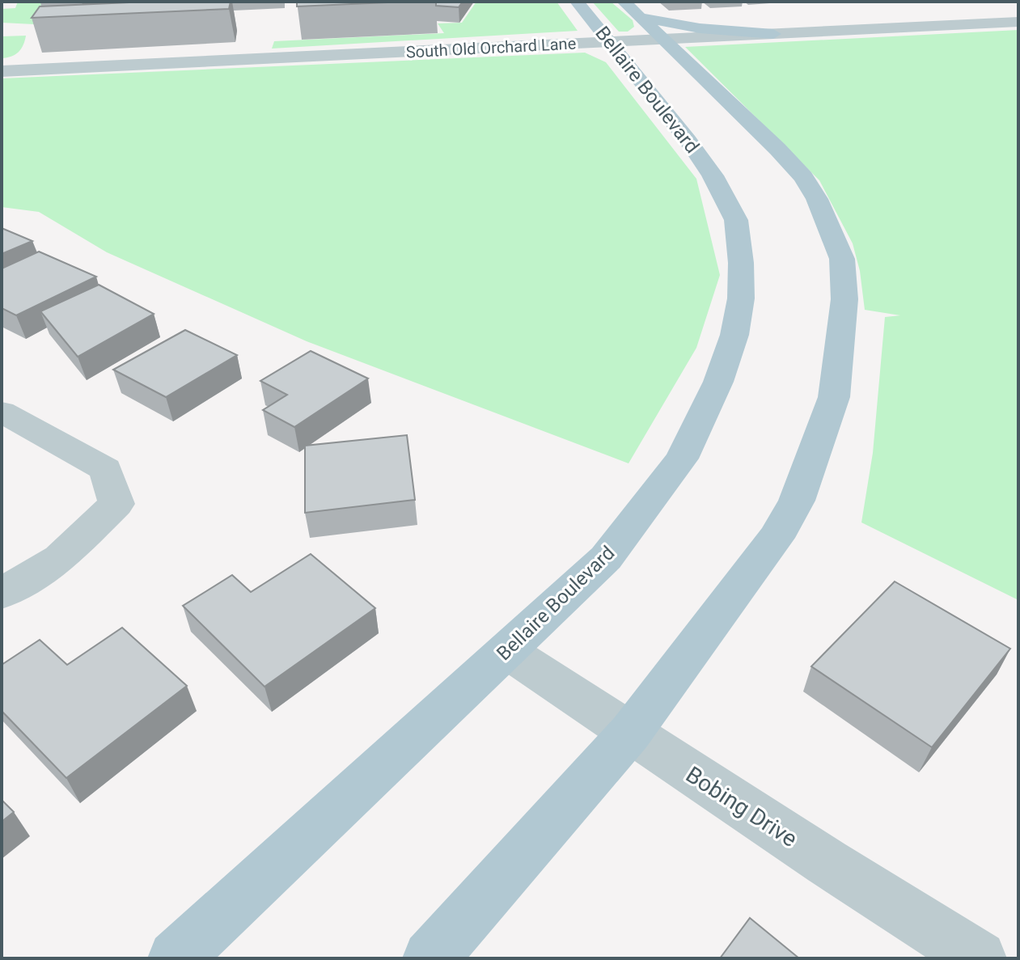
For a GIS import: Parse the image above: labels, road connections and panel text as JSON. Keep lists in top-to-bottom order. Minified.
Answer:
{"streets":{"main road":["Bellaire Boulevard"],"street":["South Old Orchard Lane","Bobing Drive"]},"crossings":[["South Old Orchard Lane","Bellaire Boulevard"],["Bellaire Boulevard","Bobing Drive"]]}
